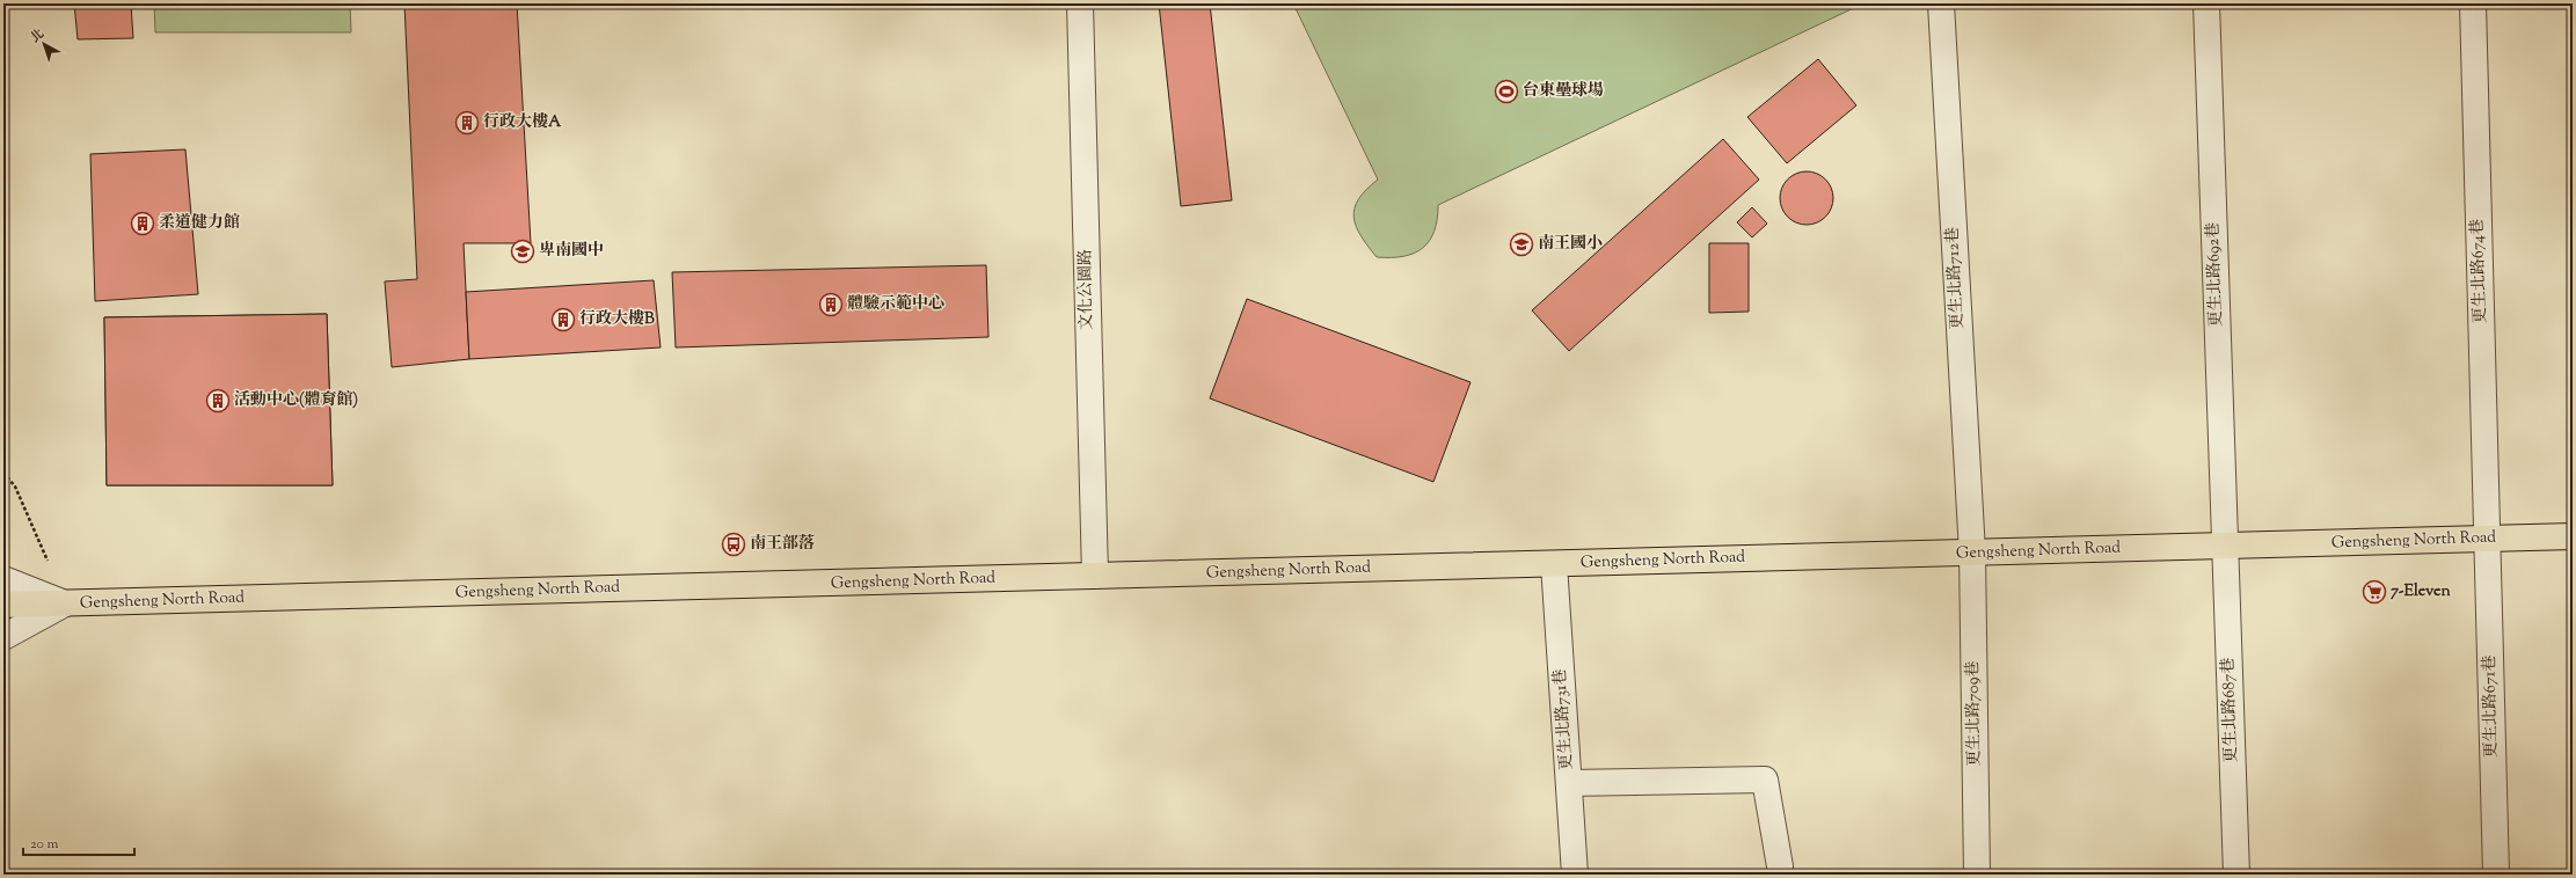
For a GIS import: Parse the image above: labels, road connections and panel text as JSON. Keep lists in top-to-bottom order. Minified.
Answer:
{"streets":{"main road":["Gengsheng North Road"],"street":["更生北路674巷","更生北路692巷","更生北路712巷","文化公園路","更生北路671巷","更生北路687巷","更生北路709巷","更生北路731巷"]},"crossings":[["更生北路674巷","Gengsheng North Road"],["更生北路674巷","更生北路671巷"],["更生北路692巷","Gengsheng North Road"],["更生北路692巷","更生北路687巷"],["更生北路712巷","Gengsheng North Road"],["更生北路712巷","更生北路709巷"],["文化公園路","Gengsheng North Road"],["Gengsheng North Road","更生北路671巷"],["Gengsheng North Road","更生北路687巷"],["Gengsheng North Road","更生北路709巷"],["Gengsheng North Road","更生北路731巷"]],"places":{"sports":["台東壘球場"],"building":["行政大樓A","柔道健力館","體驗示範中心","行政大樓B","活動中心(體育館)"],"school or university":["南王國小","卑南國中"],"bus stop":["南王部落"],"supermarket":["7-Eleven"]},"scale_bar":"20 m","north":"top left"}
